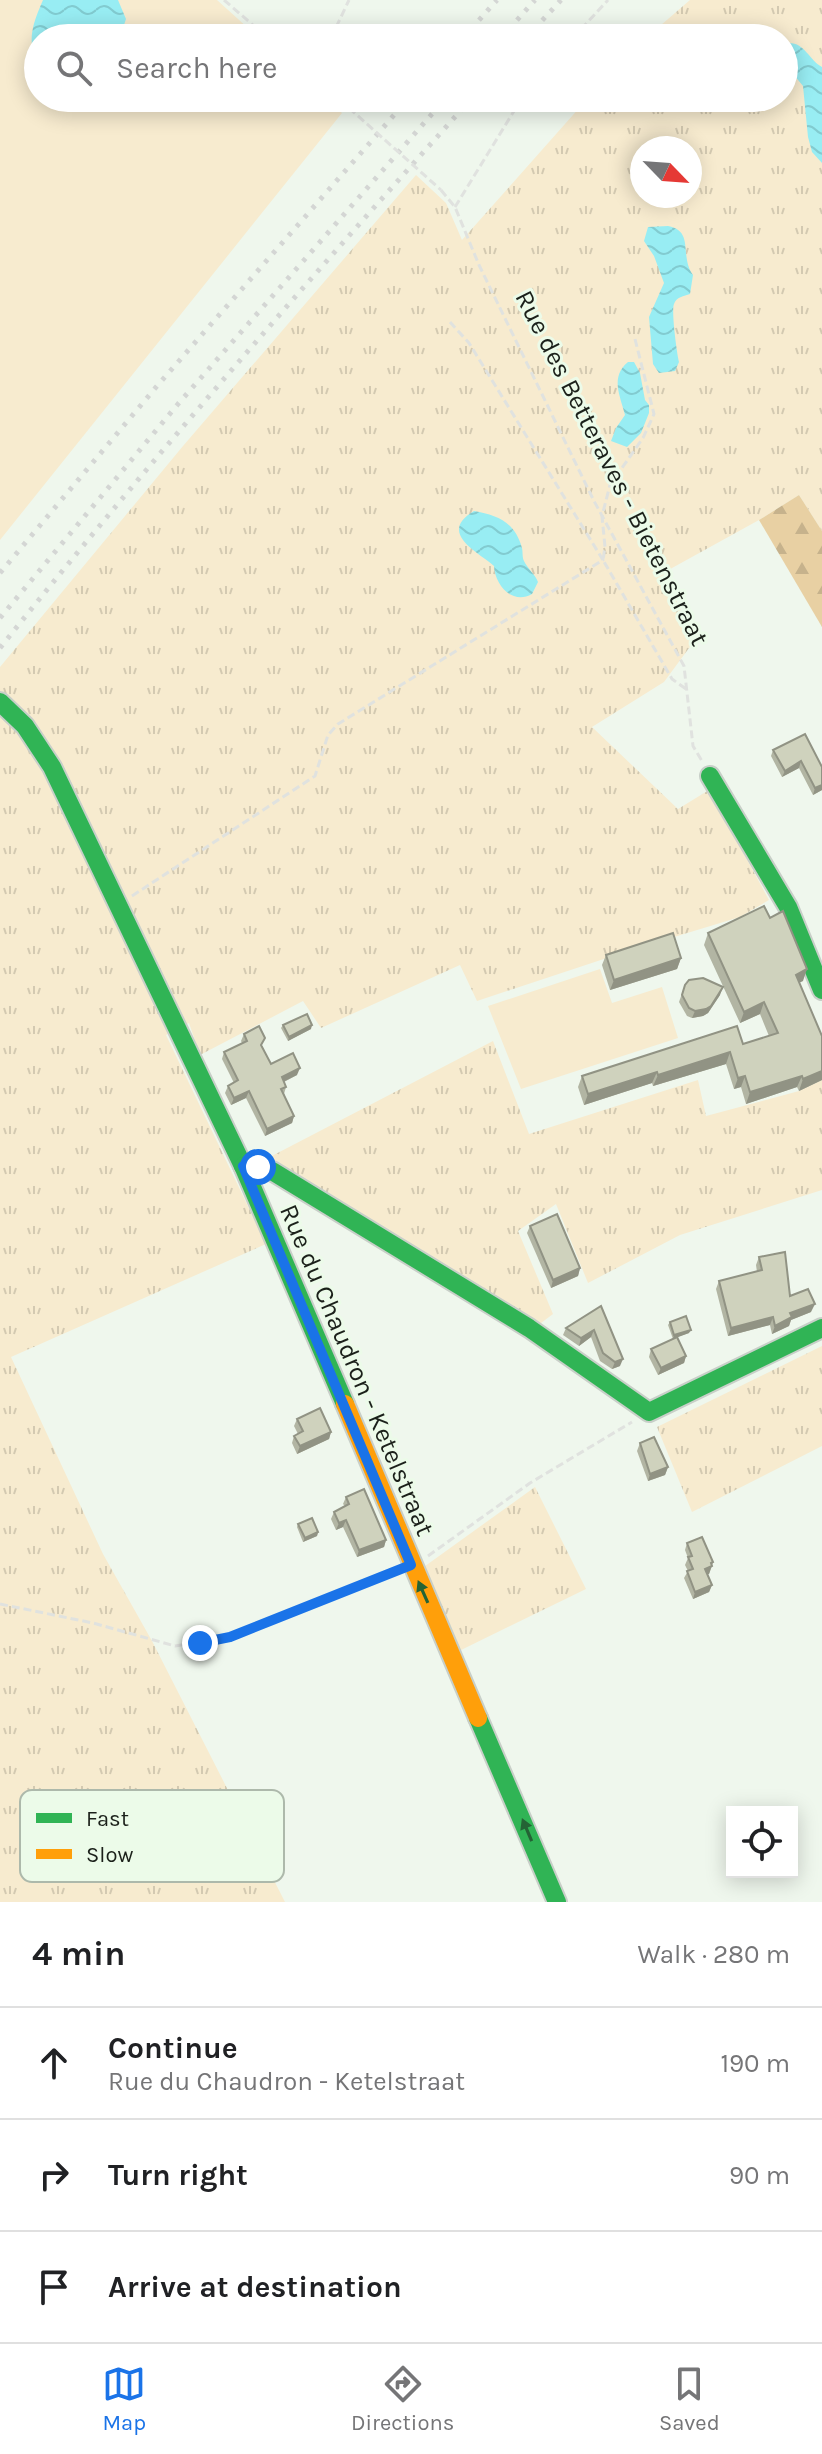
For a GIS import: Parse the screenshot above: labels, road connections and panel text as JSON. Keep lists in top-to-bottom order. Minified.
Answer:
{"streets":{"street":["Rue du Chaudron - Ketelstraat"],"path":["Rue des Betteraves - Bietenstraat"]},"legend":["Fast","Slow"],"north":"bottom right","page":{"search":"Search here","heading":["4 min","Walk · 280 m"],"list":[["Continue","Rue du Chaudron - Ketelstraat","190 m"],["Turn right","90 m"],"Arrive at destination"],"nav":["Map","Directions","Saved"]}}
